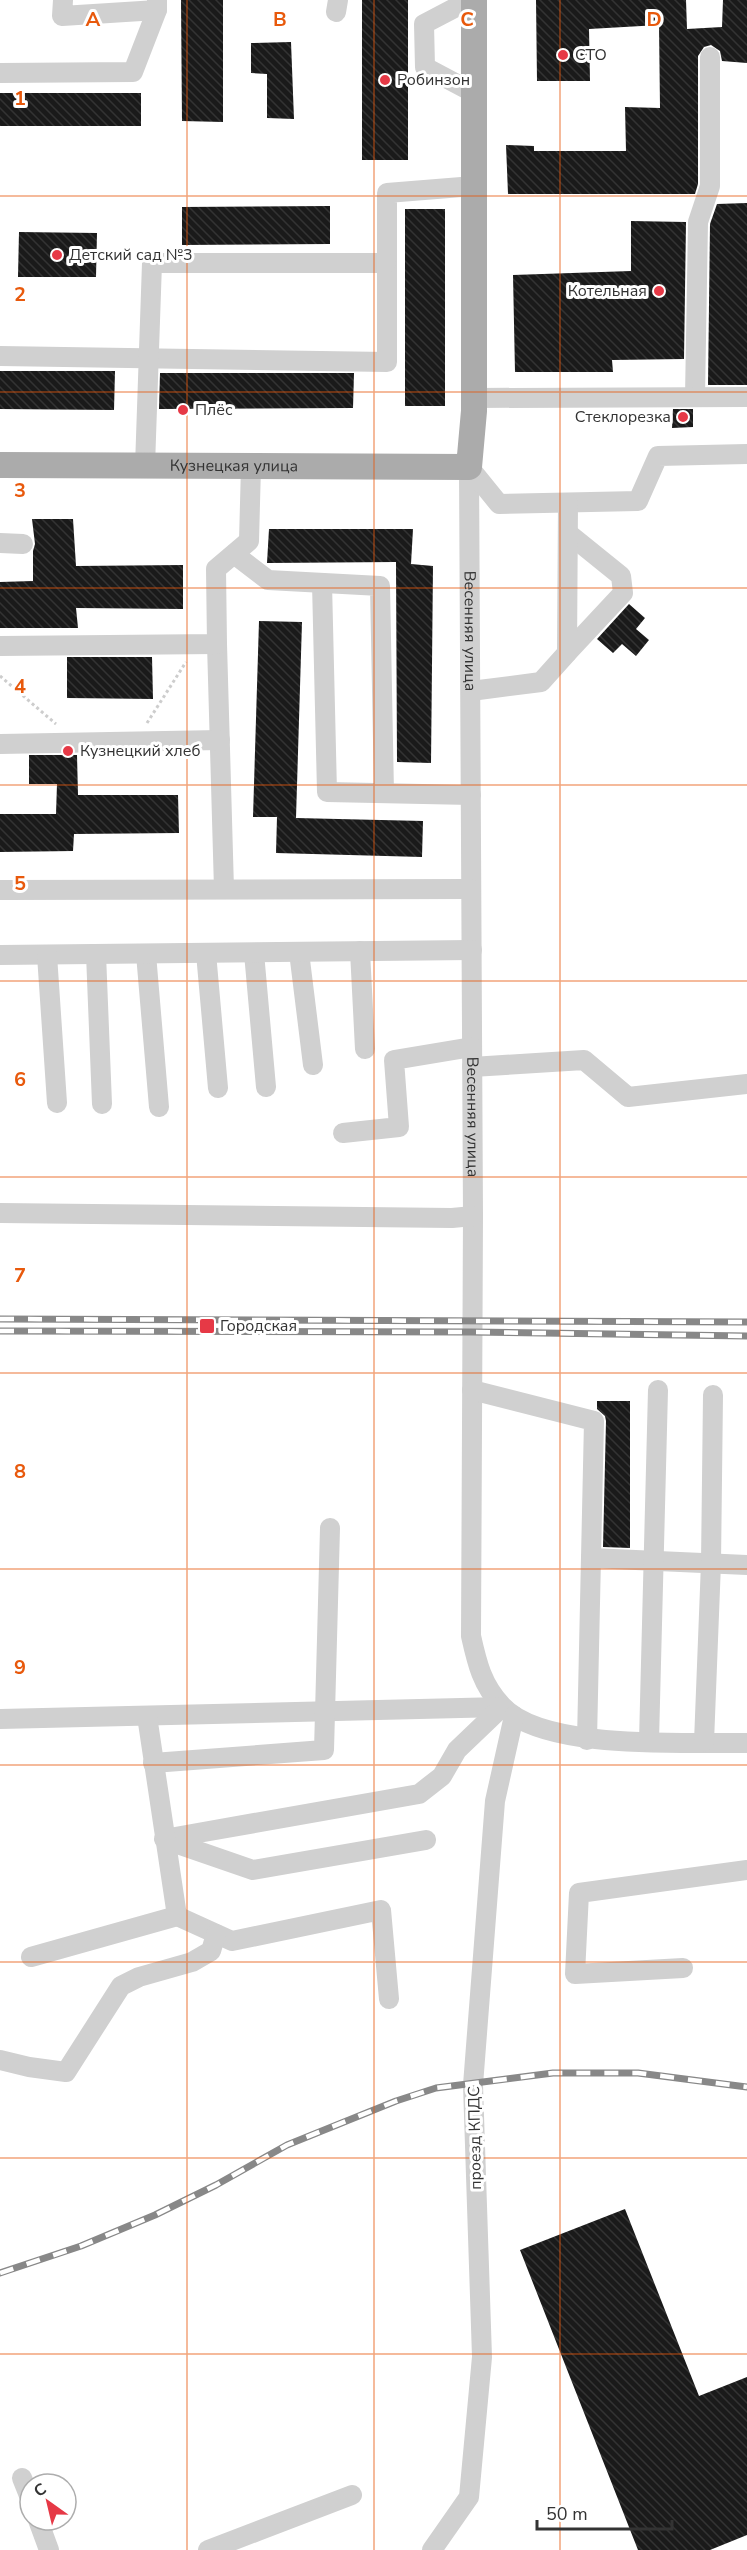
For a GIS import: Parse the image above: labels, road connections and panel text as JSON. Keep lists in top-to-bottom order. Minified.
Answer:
{"streets":{"main road":["Кузнецкая улица","Весенняя улица"],"street":["проезд КПДС"]},"crossings":[["Кузнецкая улица","Весенняя улица"],["Весенняя улица","проезд КПДС"]],"places":{"other":["СТО","Робинзон","Детский сад №3","Котельная","Плёс","Стеклорезка","Кузнецкий хлеб"],"transit":["Городская"]},"scale_bar":"50 m","north":"top left","grid":{"columns":["A","B","C","D"],"rows":["1","2","3","4","5","6","7","8","9"]}}
